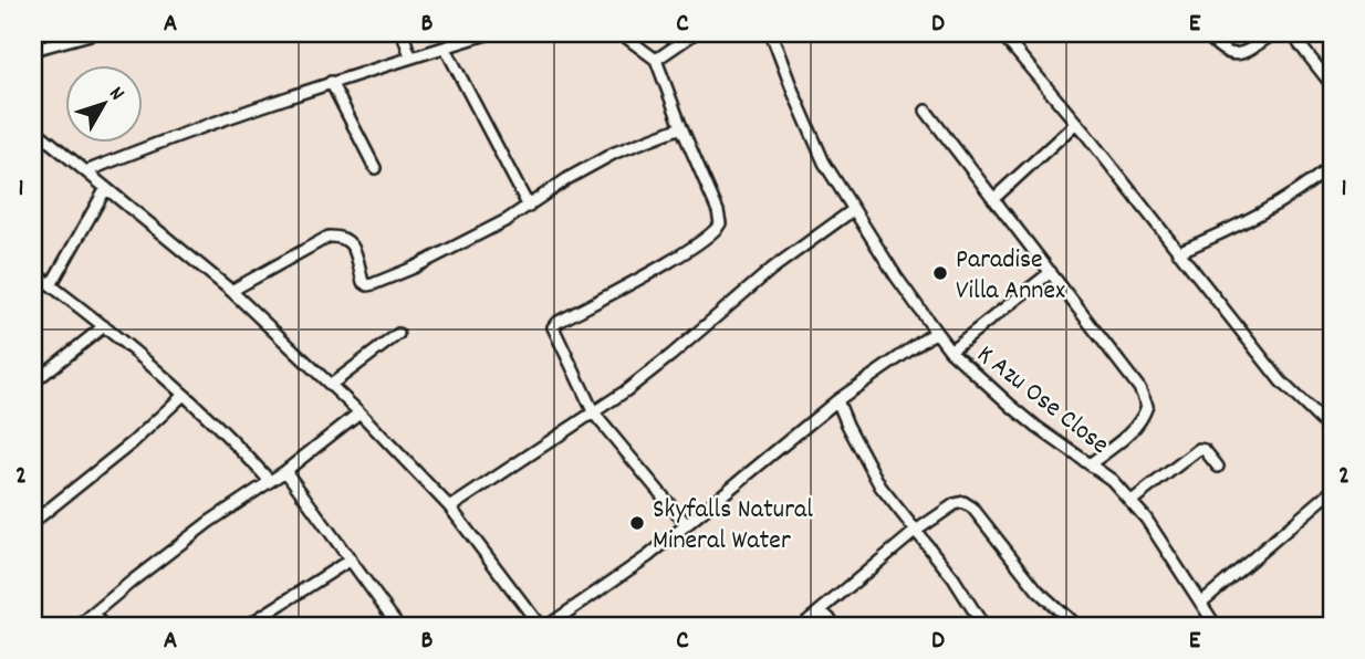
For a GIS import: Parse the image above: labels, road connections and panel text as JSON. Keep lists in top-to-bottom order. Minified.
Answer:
{"streets":{"street":["K Azu Ose Close"]},"places":["Paradise Villa Annex","Skyfalls Natural Mineral Water"],"north":"top right","grid":{"columns":["A","B","C","D","E"],"rows":["1","2"]}}
